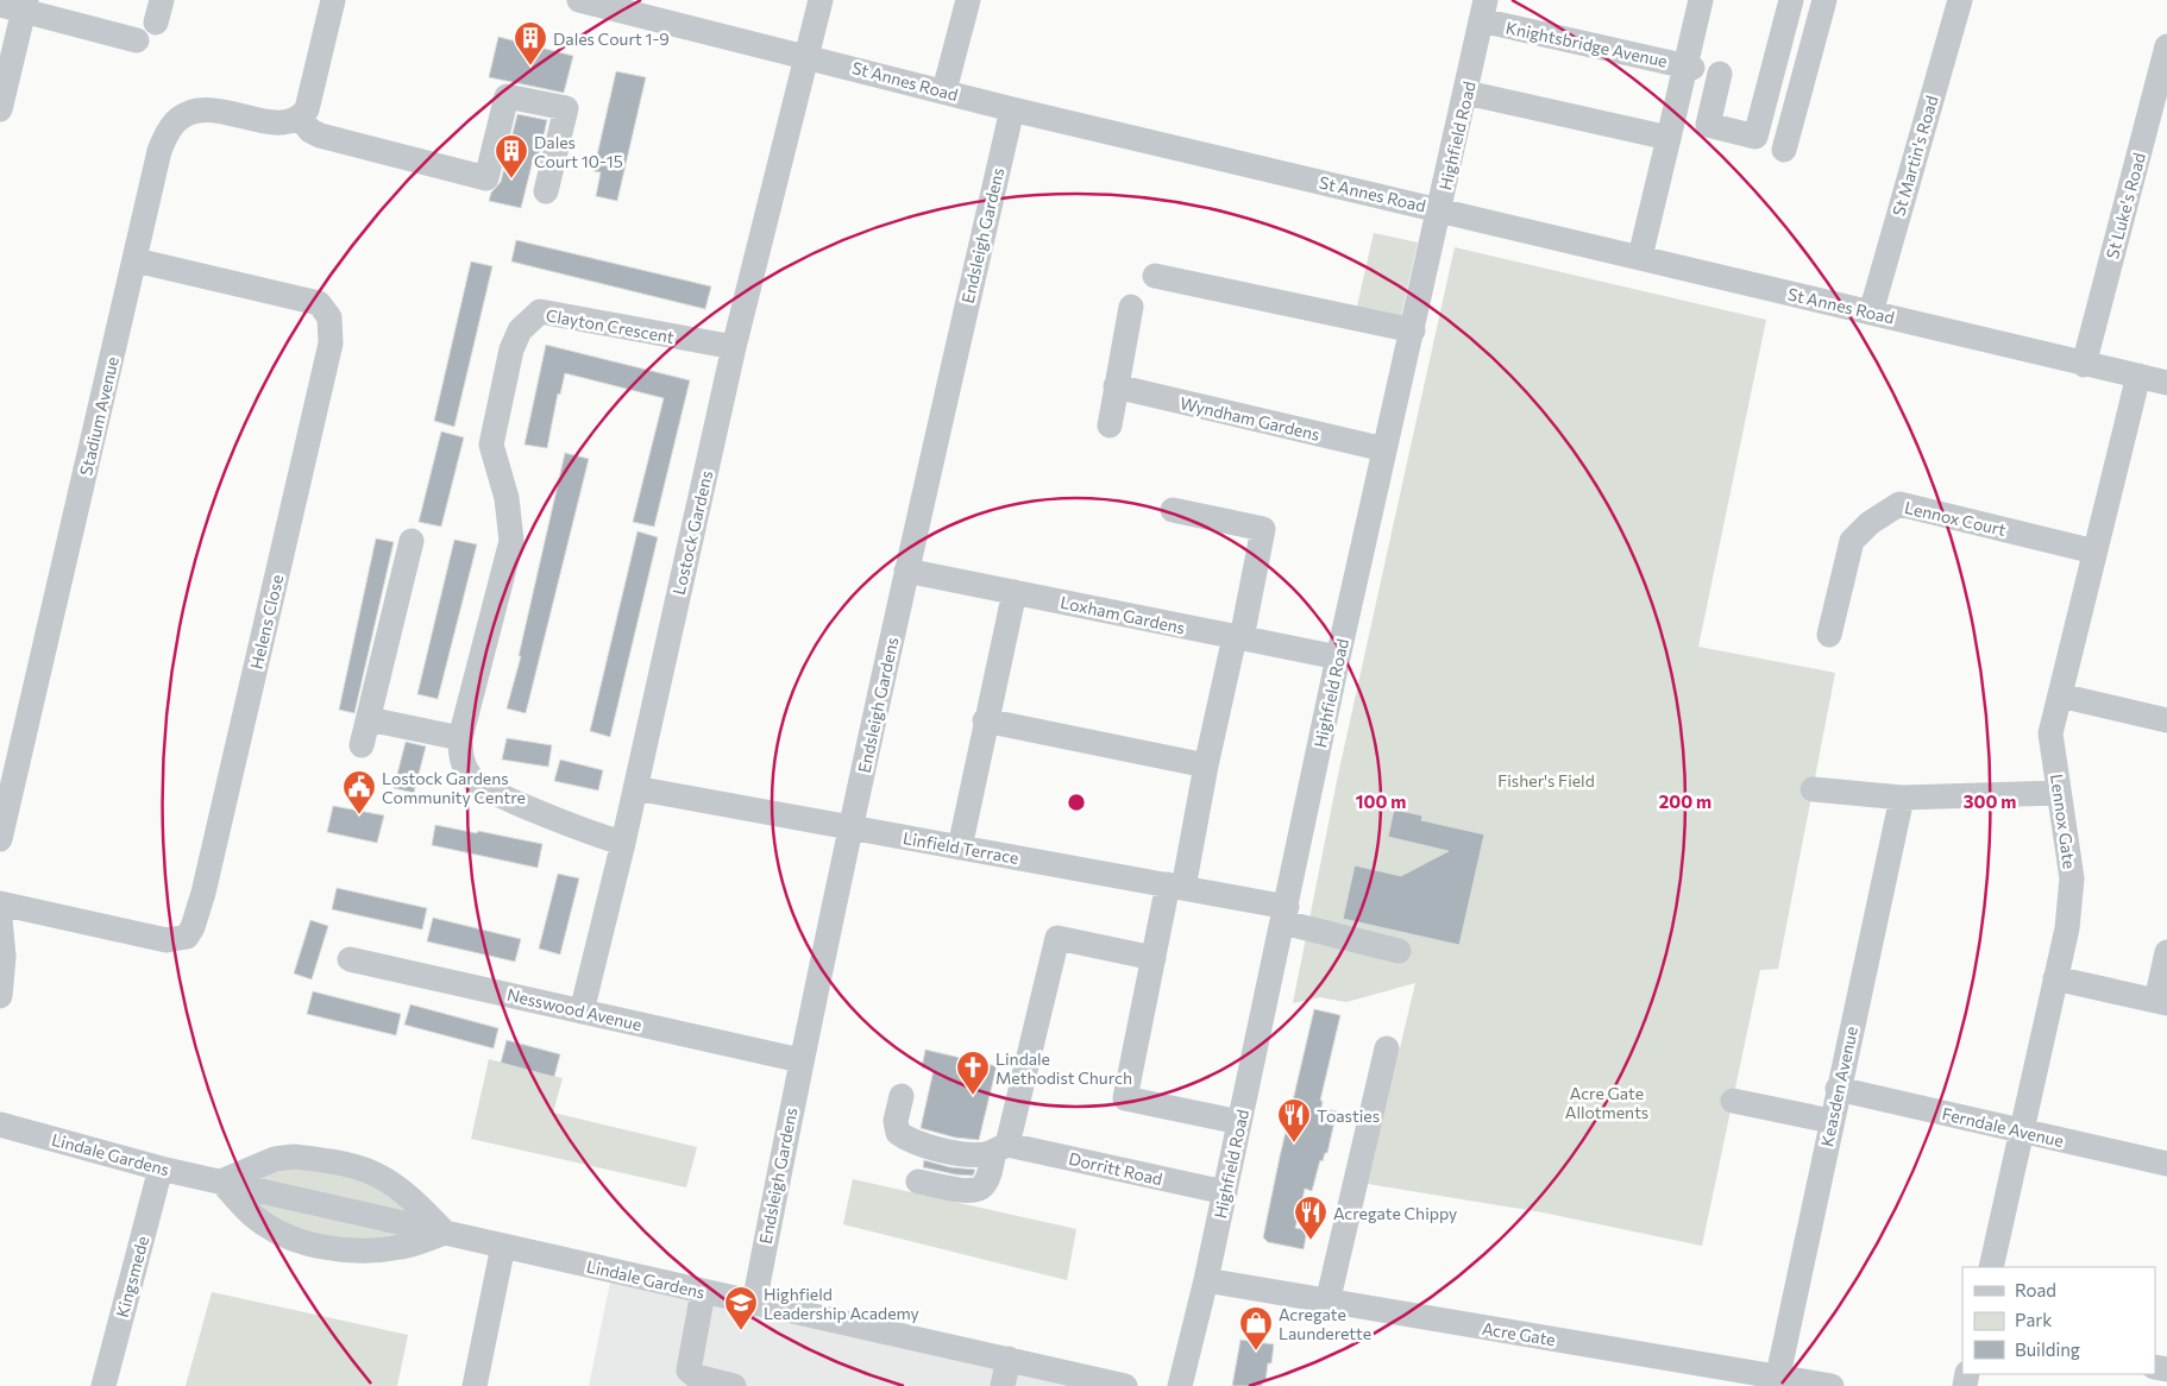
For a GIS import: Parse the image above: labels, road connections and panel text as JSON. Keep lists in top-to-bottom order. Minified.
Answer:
{"streets":{"street":["Knightsbridge Avenue","St Annes Road","Highfield Road","St Martin's Road","St Luke's Road","Endsleigh Gardens","Clayton Crescent","Stadium Avenue","Wyndham Gardens","Lennox Court","Lostock Gardens","Loxham Gardens","Helens Close","Lennox Gate","Linfield Terrace","Nesswood Avenue","Keasden Avenue","Ferndale Avenue","Lindale Gardens","Dorritt Road","Kingsmede","Acre Gate"]},"crossings":[["Knightsbridge Avenue","Highfield Road"],["St Annes Road","Highfield Road"],["St Annes Road","St Martin's Road"],["St Annes Road","St Luke's Road"],["St Annes Road","Endsleigh Gardens"],["St Annes Road","Lostock Gardens"],["St Annes Road","Lennox Gate"],["Highfield Road","Wyndham Gardens"],["Highfield Road","Loxham Gardens"],["Highfield Road","Linfield Terrace"],["Highfield Road","Dorritt Road"],["Highfield Road","Acre Gate"],["Endsleigh Gardens","Loxham Gardens"],["Endsleigh Gardens","Linfield Terrace"],["Endsleigh Gardens","Nesswood Avenue"],["Endsleigh Gardens","Lindale Gardens"],["Clayton Crescent","Lostock Gardens"],["Stadium Avenue","Helens Close"],["Lennox Court","Lennox Gate"],["Lostock Gardens","Linfield Terrace"],["Lostock Gardens","Nesswood Avenue"],["Lennox Gate","Ferndale Avenue"],["Keasden Avenue","Ferndale Avenue"],["Keasden Avenue","Acre Gate"],["Lindale Gardens","Kingsmede"]],"parks":["Fisher's Field","Acre Gate Allotments"],"places":{"building":["Dales Court 1-9","Dales Court 10-15"],"public building":["Lostock Gardens Community Centre"],"church":["Lindale Methodist Church"],"restaurant":["Toasties","Acregate Chippy"],"school or university":["Highfield Leadership Academy"],"shop":["Acregate Launderette"]},"legend":["Road","Park","Building"],"rings":["100 m","200 m","300 m"]}
